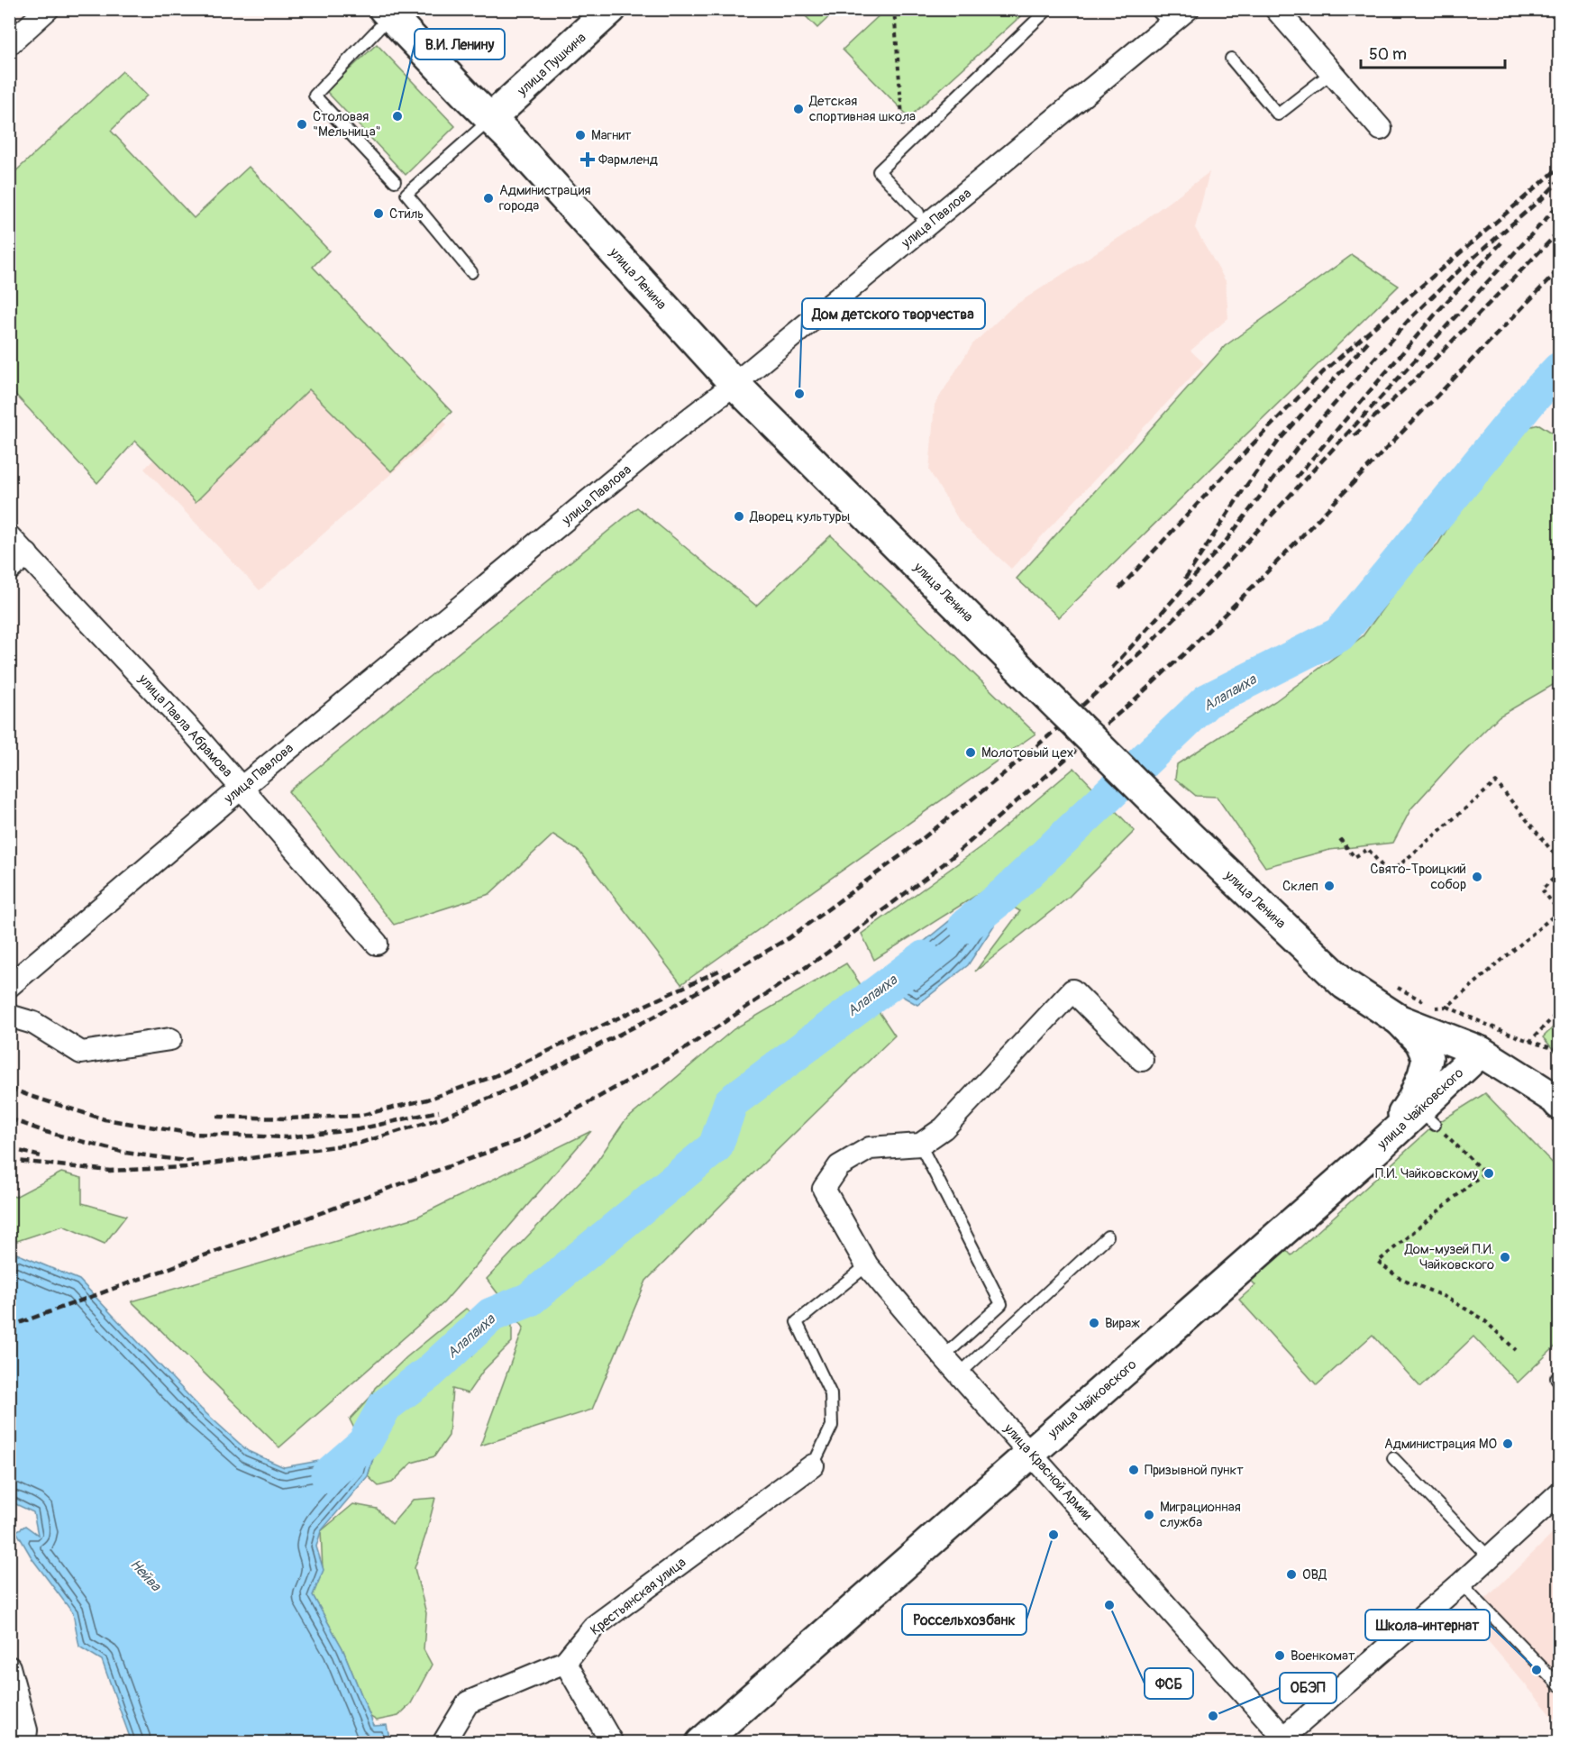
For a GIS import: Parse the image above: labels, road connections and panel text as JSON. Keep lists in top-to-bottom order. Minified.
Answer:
{"streets":{"main road":["улица Пушкина","улица Ленина","улица Чайковского"],"street":["улица Павлова","улица Павла Абрамова","улица Красной Армии","Крестьянская улица"]},"crossings":[["улица Пушкина","улица Ленина"],["улица Павлова","улица Ленина"],["улица Павлова","улица Павла Абрамова"],["улица Ленина","улица Чайковского"],["улица Чайковского","улица Красной Армии"]],"water":["Алапаиха","Нейва"],"places":{"other":["Детская спортивная школа","В.И. Ленину","Столовая \"Мельница\"","Магнит","Администрация города","Стиль","Дом детского творчества","Дворец культуры","Молотовый цех","Свято-Троицкий собор","Склеп","П.И. Чайковскому","Дом-музей П.И. Чайковского","Вираж","Администрация МО","Призывной пункт","Миграционная служба","Россельхозбанк","ОВД","ФСБ","Военкомат","Школа-интернат","ОБЭП"],"health":["Фармленд"]},"scale_bar":"50 m"}
